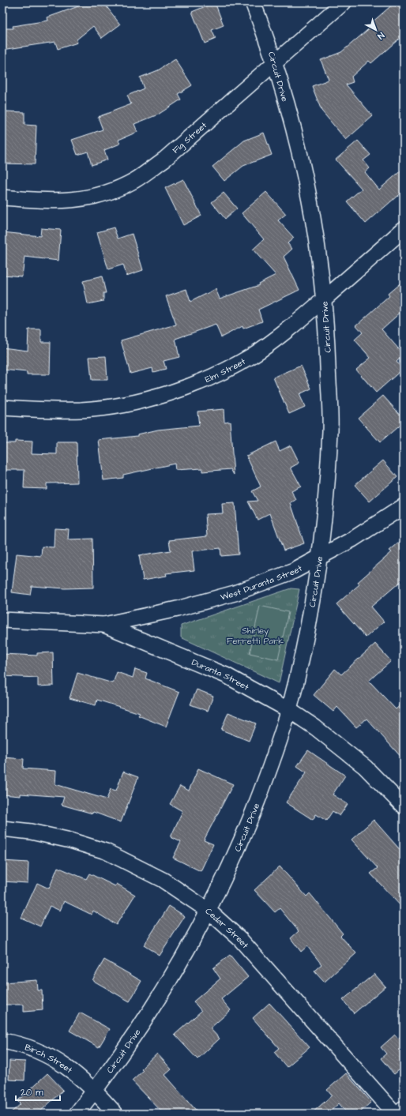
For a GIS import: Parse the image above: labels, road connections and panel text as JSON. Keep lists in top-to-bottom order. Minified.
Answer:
{"streets":{"street":["Circuit Drive","Fig Street","Elm Street","West Duranta Street","Duranta Street","Cedar Street","Birch Street"]},"crossings":[["Circuit Drive","Fig Street"],["Circuit Drive","Elm Street"],["Circuit Drive","West Duranta Street"],["Circuit Drive","Duranta Street"],["Circuit Drive","Cedar Street"],["Circuit Drive","Birch Street"],["West Duranta Street","Duranta Street"]],"parks":["Shirley Ferretti Park"],"scale_bar":"20 m","north":"bottom right"}
